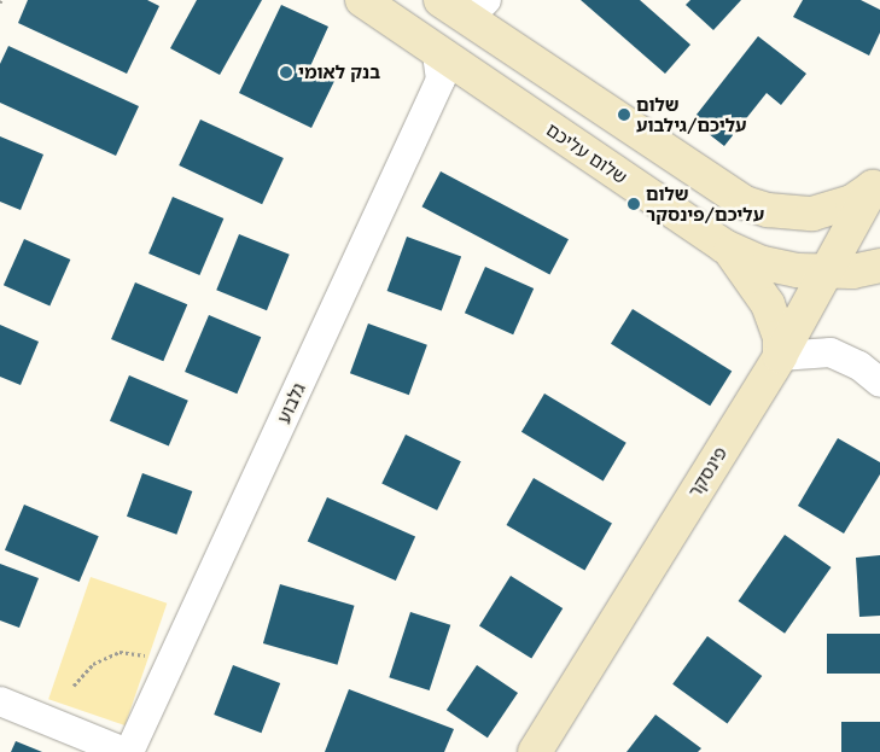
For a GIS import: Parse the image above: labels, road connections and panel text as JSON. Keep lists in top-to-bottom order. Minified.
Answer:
{"streets":{"main road":["שלום עליכם","פינסקר"],"street":["גלבוע"]},"crossings":[["שלום עליכם","גלבוע"],["שלום עליכם","פינסקר"]],"places":["בנק לאומי","שלום עליכם/גילבוע","שלום עליכם/פינסקר"]}
